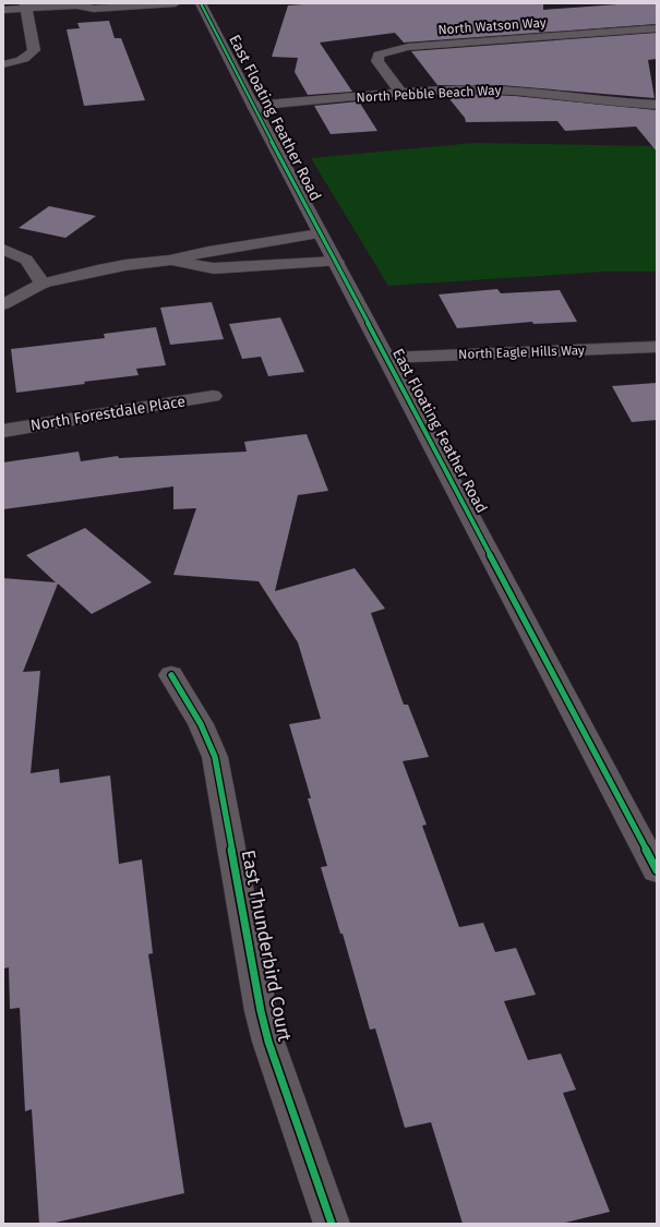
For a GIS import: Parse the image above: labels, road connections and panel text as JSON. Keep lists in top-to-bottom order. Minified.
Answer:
{"streets":{"street":["North Watson Way","North Pebble Beach Way","East Floating Feather Road","North Eagle Hills Way","North Forestdale Place","East Thunderbird Court"]},"crossings":[["North Watson Way","North Pebble Beach Way"],["North Pebble Beach Way","East Floating Feather Road"],["East Floating Feather Road","North Eagle Hills Way"]]}
